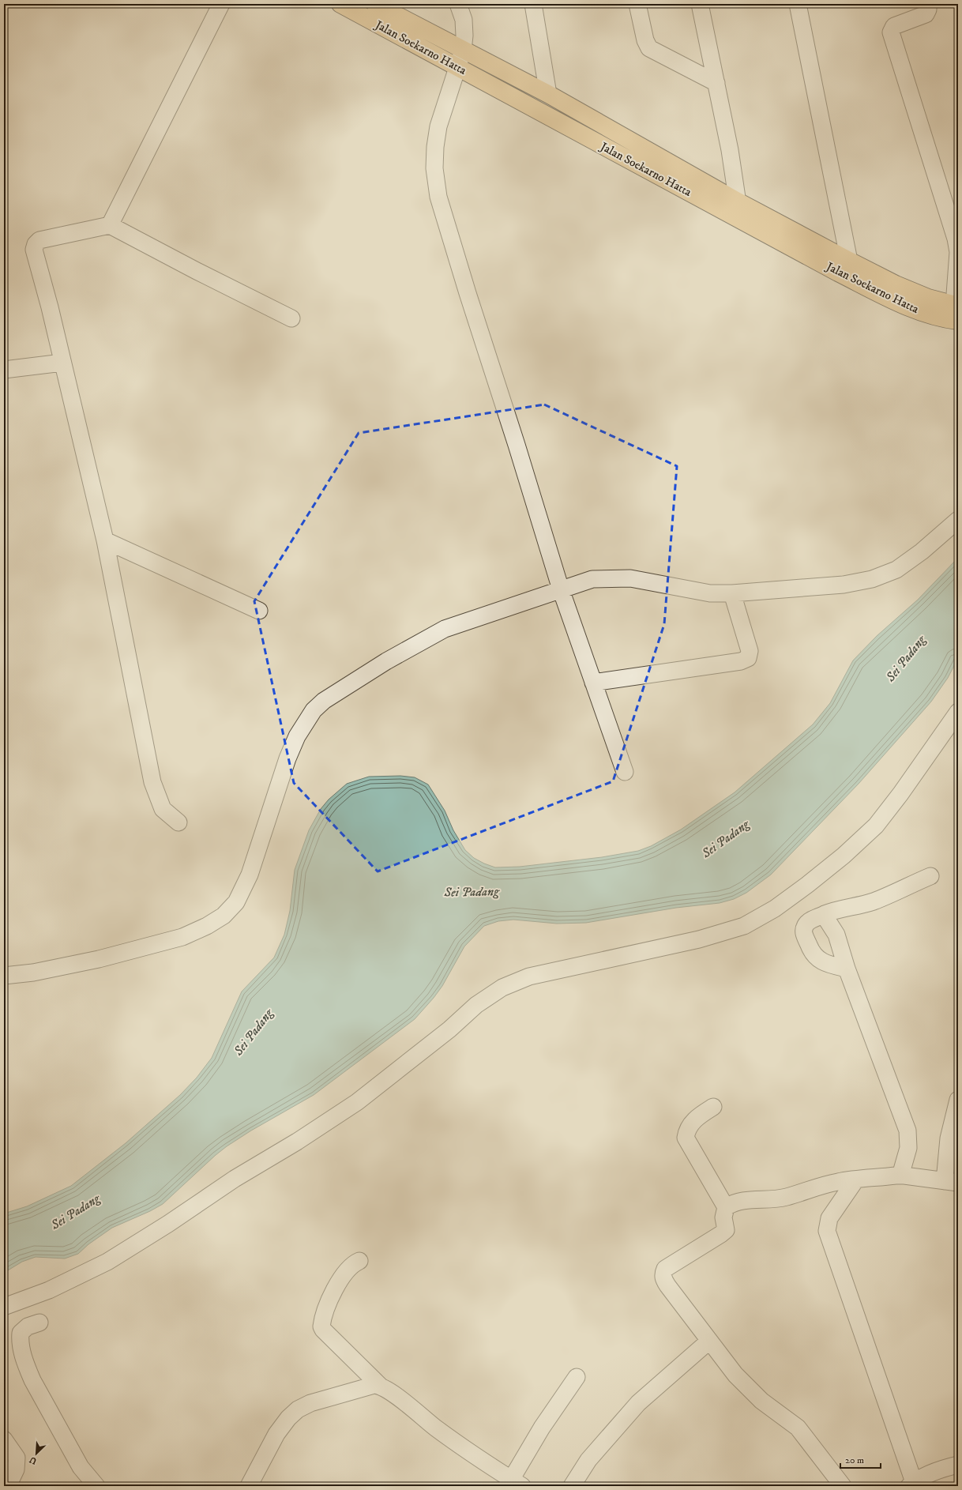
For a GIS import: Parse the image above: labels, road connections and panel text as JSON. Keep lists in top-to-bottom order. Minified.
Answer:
{"streets":{"highway":["Jalan Soekarno Hatta"]},"water":["Sei Padang"],"scale_bar":"20 m","north":"bottom left"}
